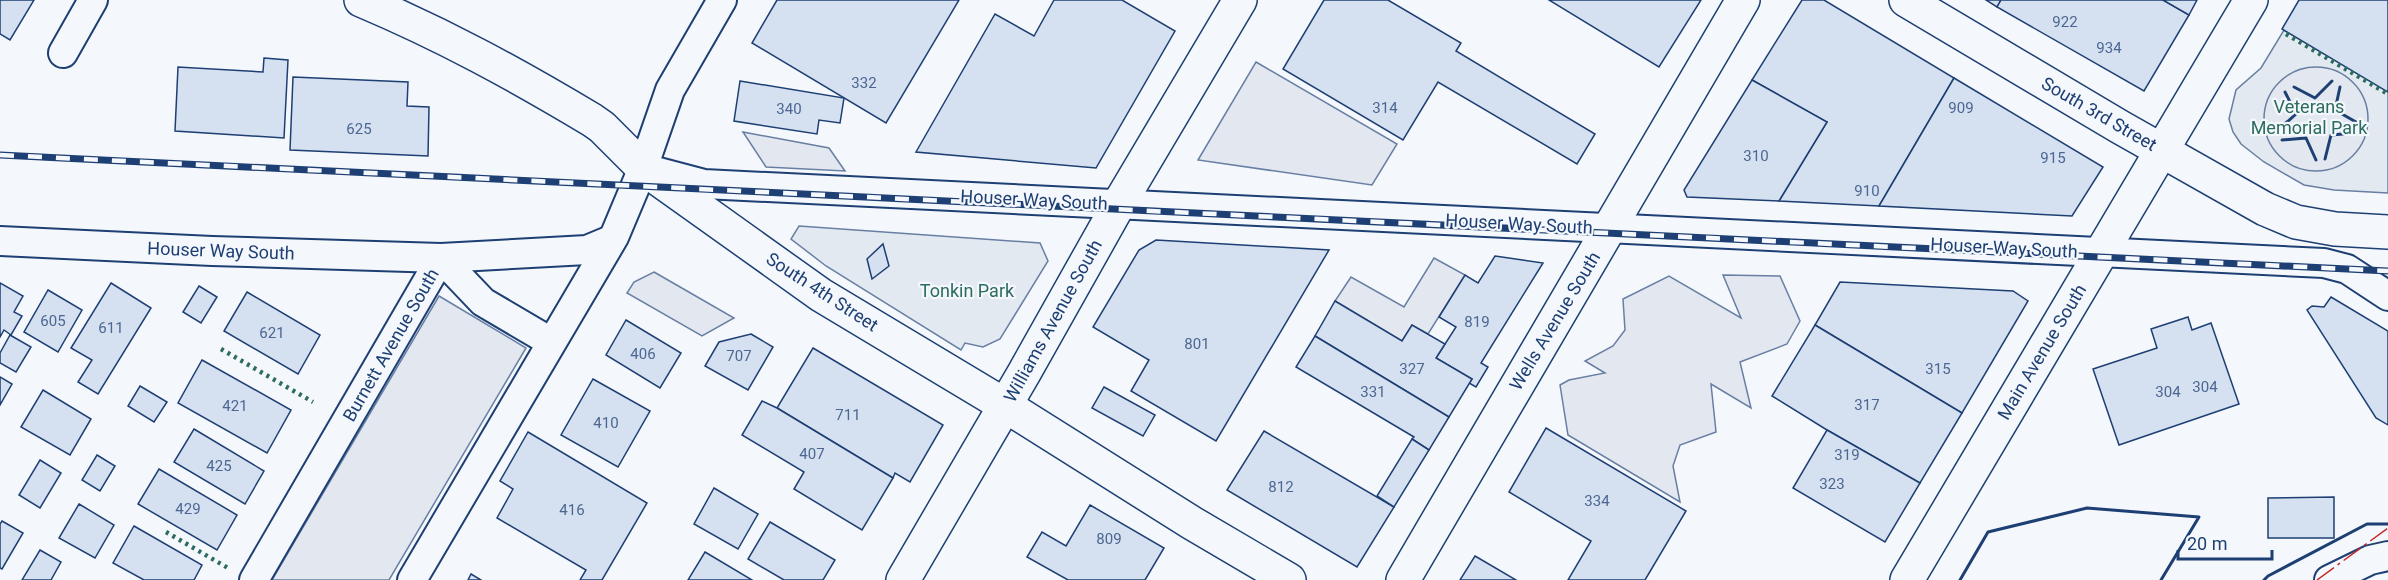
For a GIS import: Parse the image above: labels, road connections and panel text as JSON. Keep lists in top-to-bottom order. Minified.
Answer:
{"streets":{"street":["South 3rd Street","Houser Way South","South 4th Street","Williams Avenue South","Wells Avenue South","Burnett Avenue South","Main Avenue South"]},"crossings":[["South 3rd Street","Main Avenue South"],["Houser Way South","South 4th Street"],["Houser Way South","Williams Avenue South"],["Houser Way South","Wells Avenue South"],["Houser Way South","Burnett Avenue South"],["Houser Way South","Main Avenue South"],["South 4th Street","Williams Avenue South"]],"parks":["Veterans Memorial Park","Tonkin Park"],"house_numbers":["922","934","332","314","909","340","625","310","915","910","605","819","611","621","801","406","707","327","315","304","331","304","317","421","711","410","407","319","425","323","812","334","429","416","809"],"scale_bar":"20 m"}
